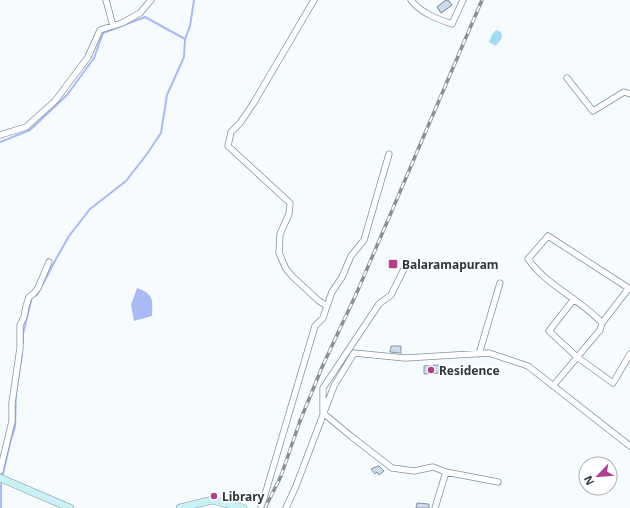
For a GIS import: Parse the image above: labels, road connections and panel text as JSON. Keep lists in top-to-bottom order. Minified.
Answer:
{"places":{"transit":["Balaramapuram"],"other":["Residence","Library"]},"north":"bottom left"}
